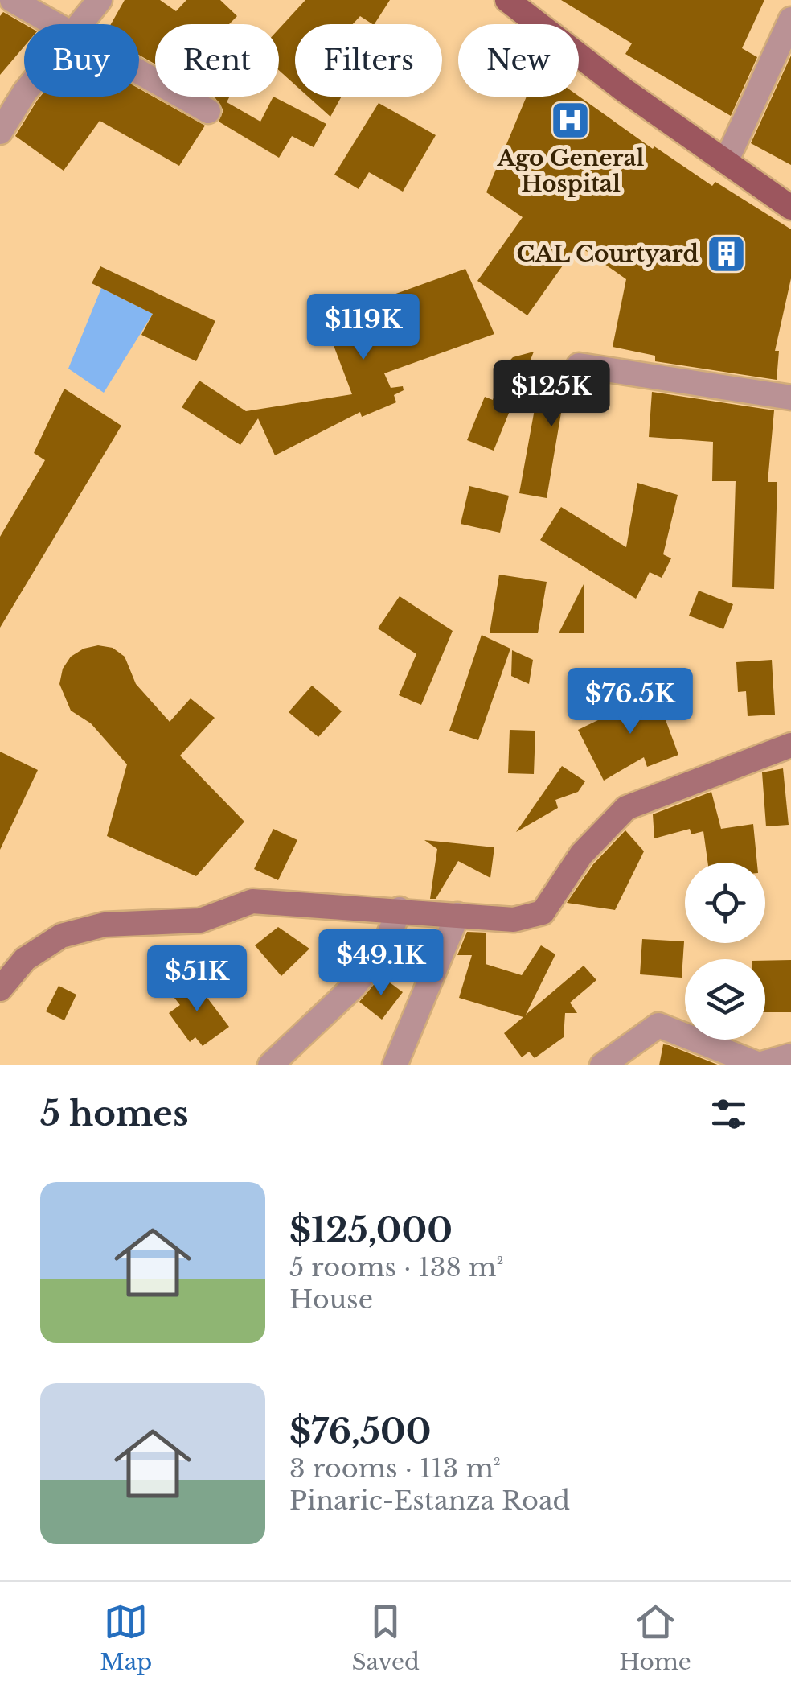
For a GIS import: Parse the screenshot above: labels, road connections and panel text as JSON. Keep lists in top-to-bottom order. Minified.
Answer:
{"places":{"hospital":["Ago General Hospital"],"building":["CAL Courtyard"]},"page":{"chip":["Buy","Rent","Filters","New"],"price":["$119K","$125K","$76.5K","$49.1K","$51K"],"heading":"5 homes","list":[{"name":"$125,000","note":"5 rooms · 138 m² · House"},{"name":"$76,500","note":"3 rooms · 113 m² · Pinaric-Estanza Road"}],"tabs":["Map","Saved","Home"]}}
